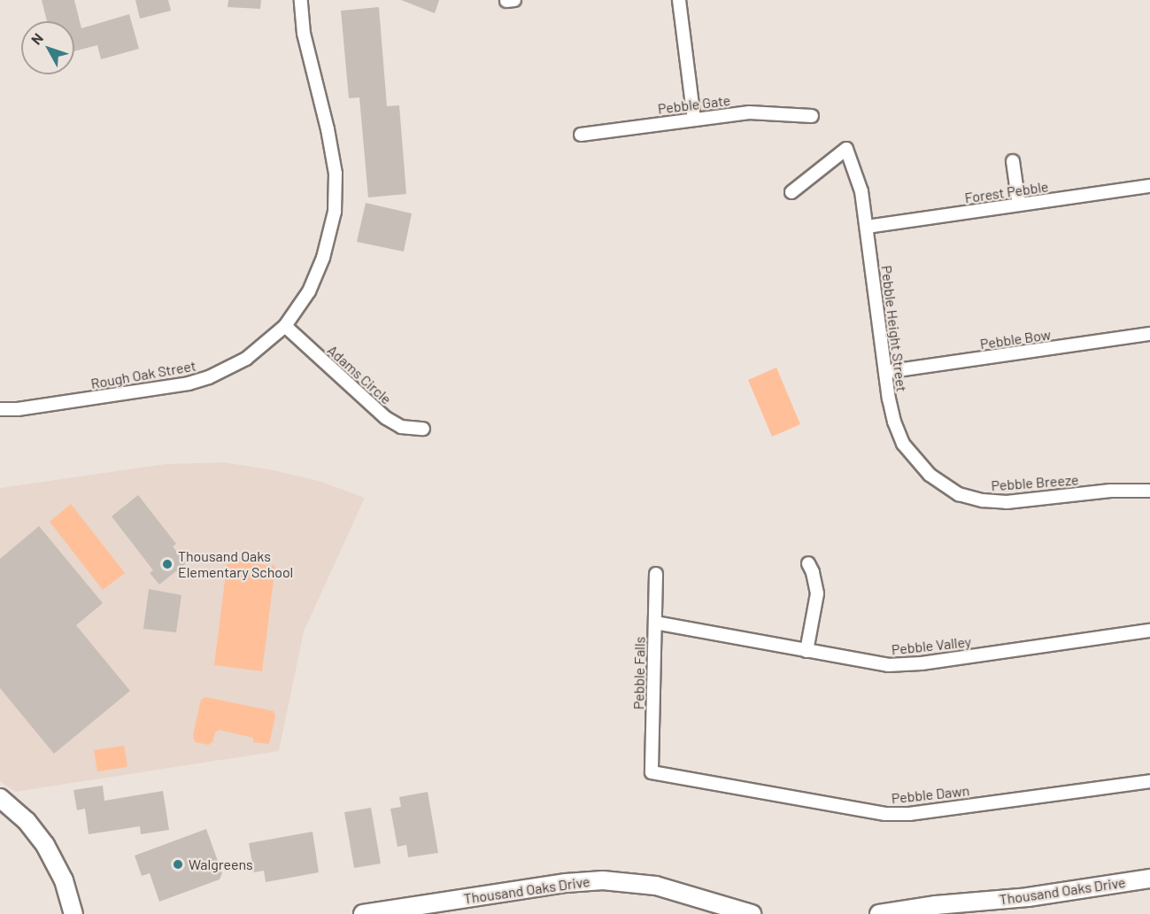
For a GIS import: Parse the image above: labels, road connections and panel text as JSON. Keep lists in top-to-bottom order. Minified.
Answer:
{"streets":{"main road":["Thousand Oaks Drive"],"street":["Pebble Gate","Forest Pebble","Pebble Height Street","Pebble Bow","Rough Oak Street","Adams Circle","Pebble Breeze","Pebble Valley","Pebble Falls","Pebble Dawn"]},"crossings":[["Forest Pebble","Pebble Height Street"],["Pebble Height Street","Pebble Bow"],["Pebble Height Street","Pebble Breeze"],["Rough Oak Street","Adams Circle"],["Pebble Valley","Pebble Falls"],["Pebble Falls","Pebble Dawn"]],"places":["Thousand Oaks Elementary School","Walgreens"],"north":"top left"}
